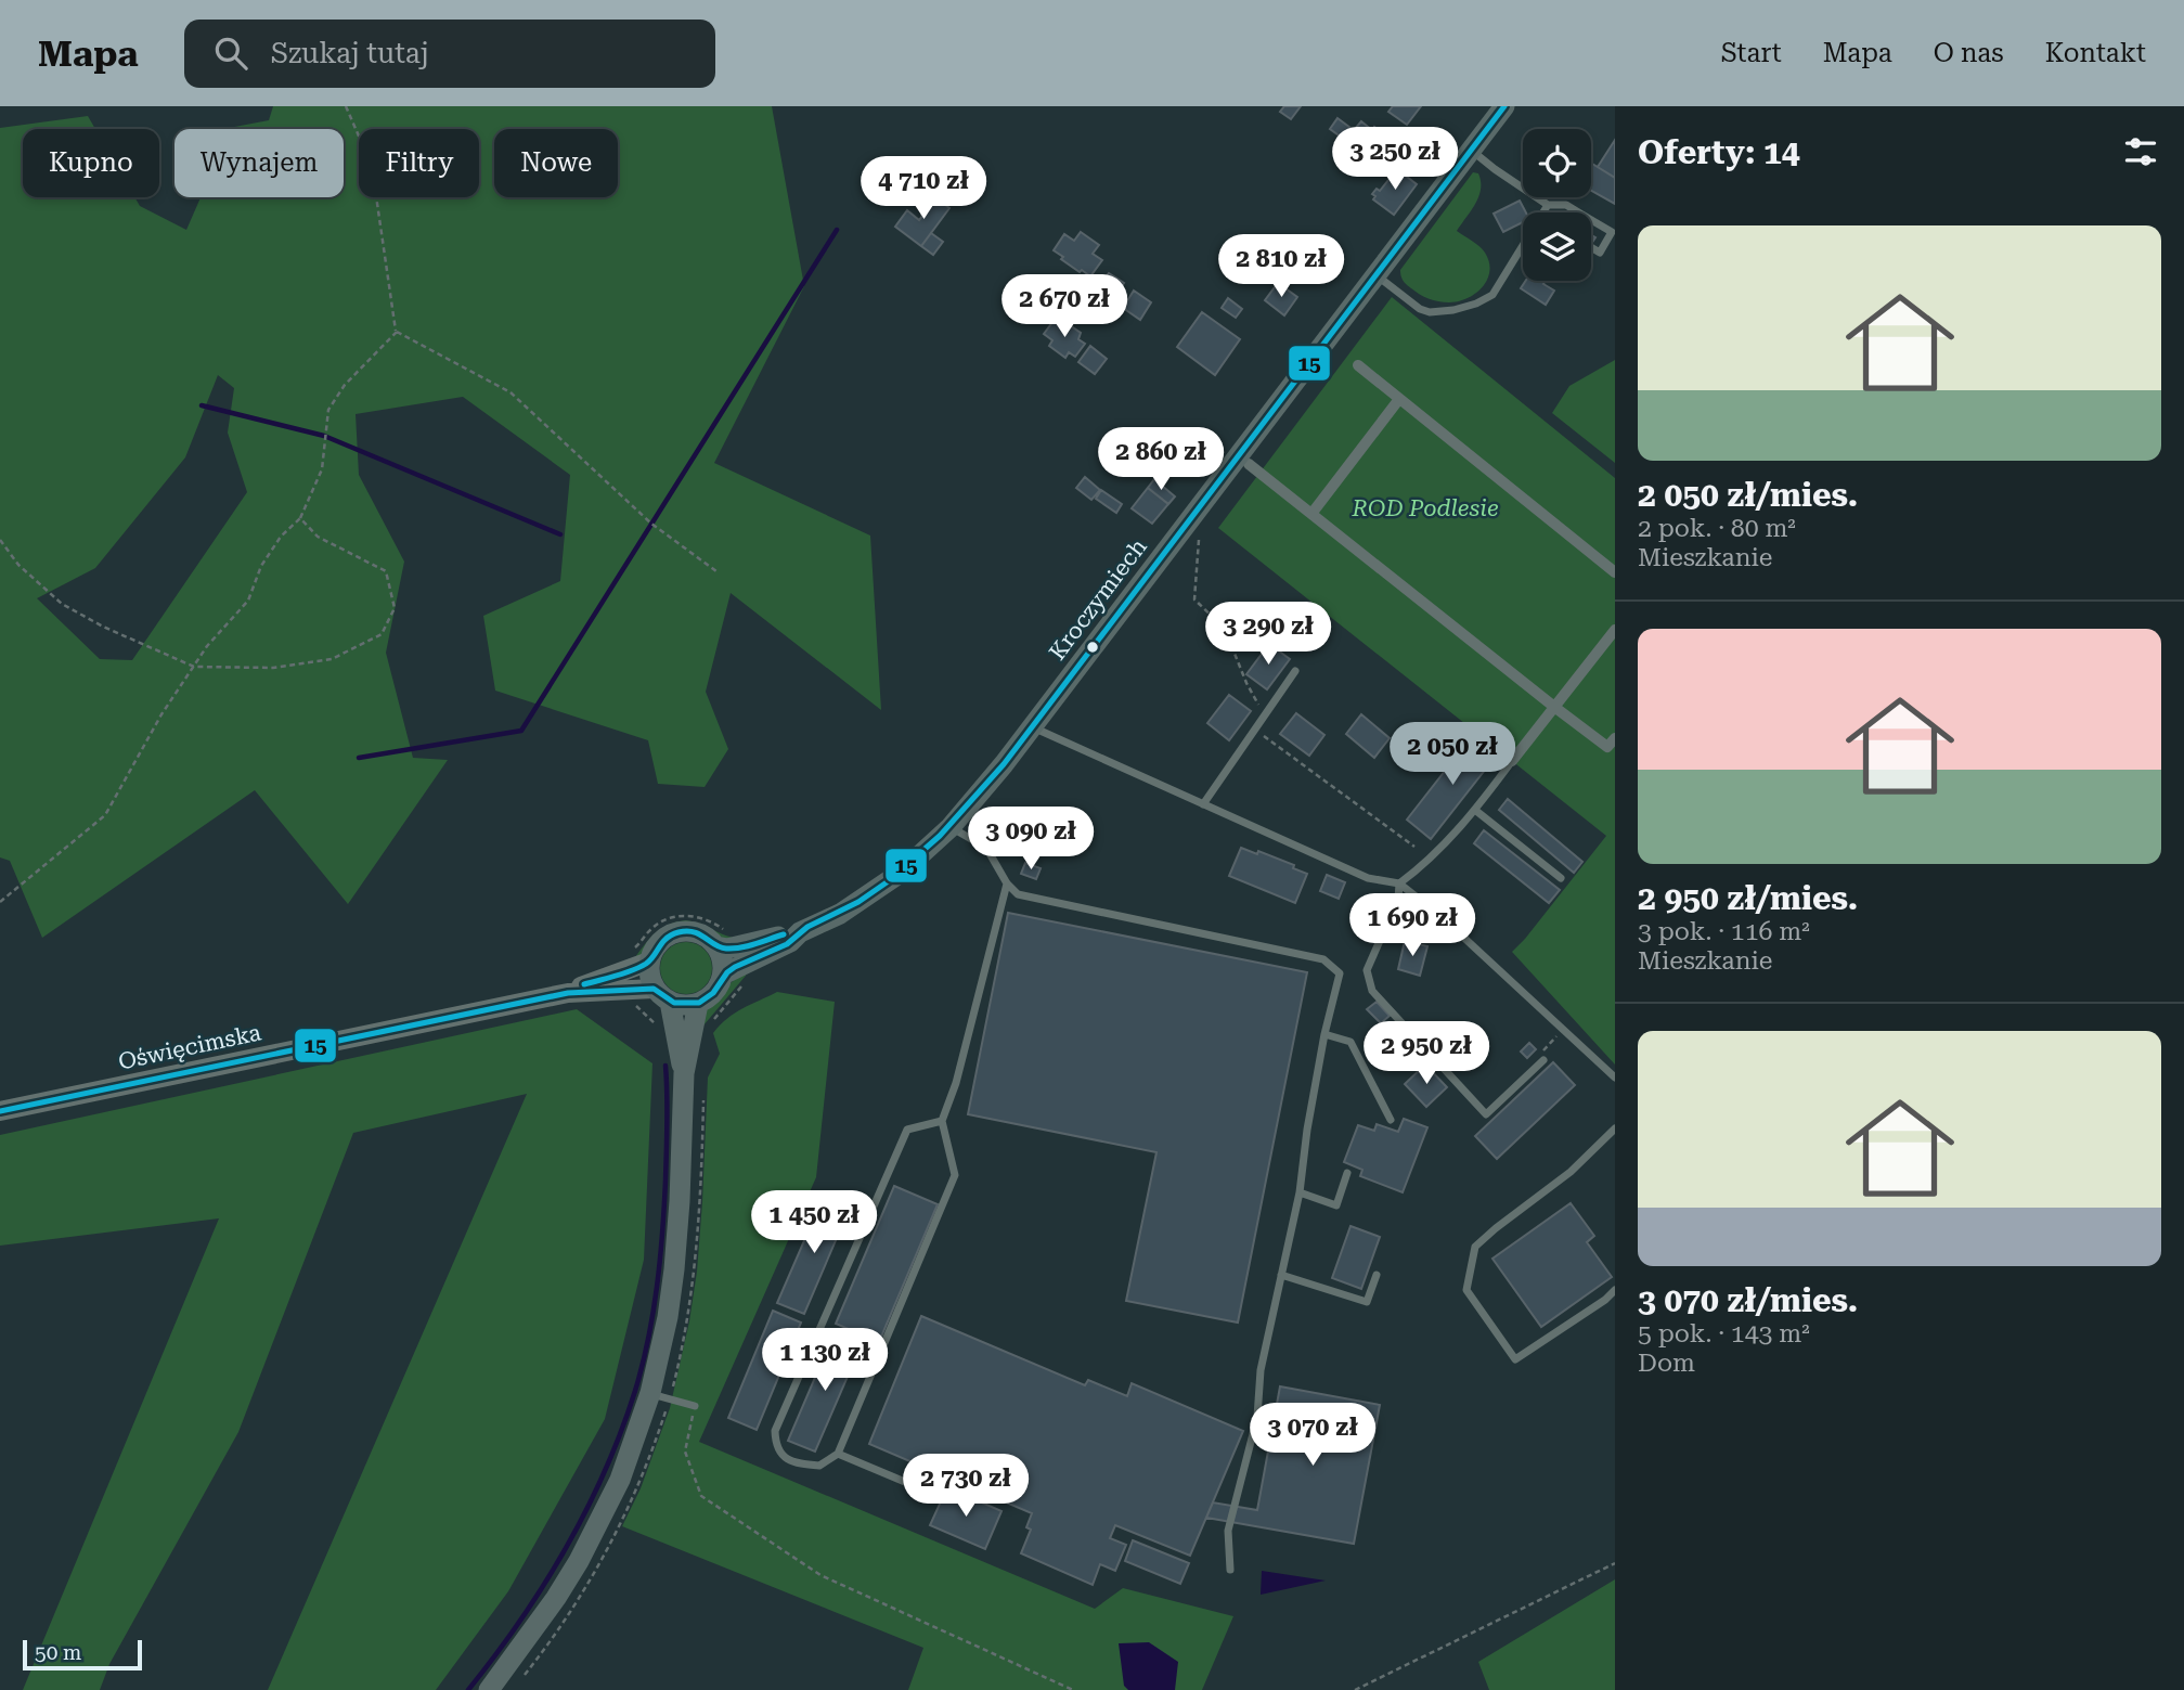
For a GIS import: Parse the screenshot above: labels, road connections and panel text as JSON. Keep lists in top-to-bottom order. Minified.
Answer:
{"streets":{"main road":["Kroczymiech"],"street":["Oświęcimska"]},"crossings":[["Kroczymiech","Oświęcimska"]],"parks":["ROD Podlesie"],"lines":["transit line 15"],"scale_bar":"50 m","page":{"header":"Mapa","search":"Szukaj tutaj","nav":["Start","Mapa","O nas","Kontakt"],"heading":"Oferty: 14","price":["3 250 zł","4 710 zł","2 810 zł","2 670 zł","2 860 zł","3 290 zł","2 050 zł","3 090 zł","1 690 zł","2 950 zł","1 450 zł","1 130 zł","3 070 zł","2 730 zł"],"chip":["Kupno","Wynajem","Filtry","Nowe"],"list":[{"name":"2 050 zł/mies.","note":"2 pok. · 80 m² · Mieszkanie"},{"name":"2 950 zł/mies.","note":"3 pok. · 116 m² · Mieszkanie"},{"name":"3 070 zł/mies.","note":"5 pok. · 143 m² · Dom"}],"scale":"50 m"}}
